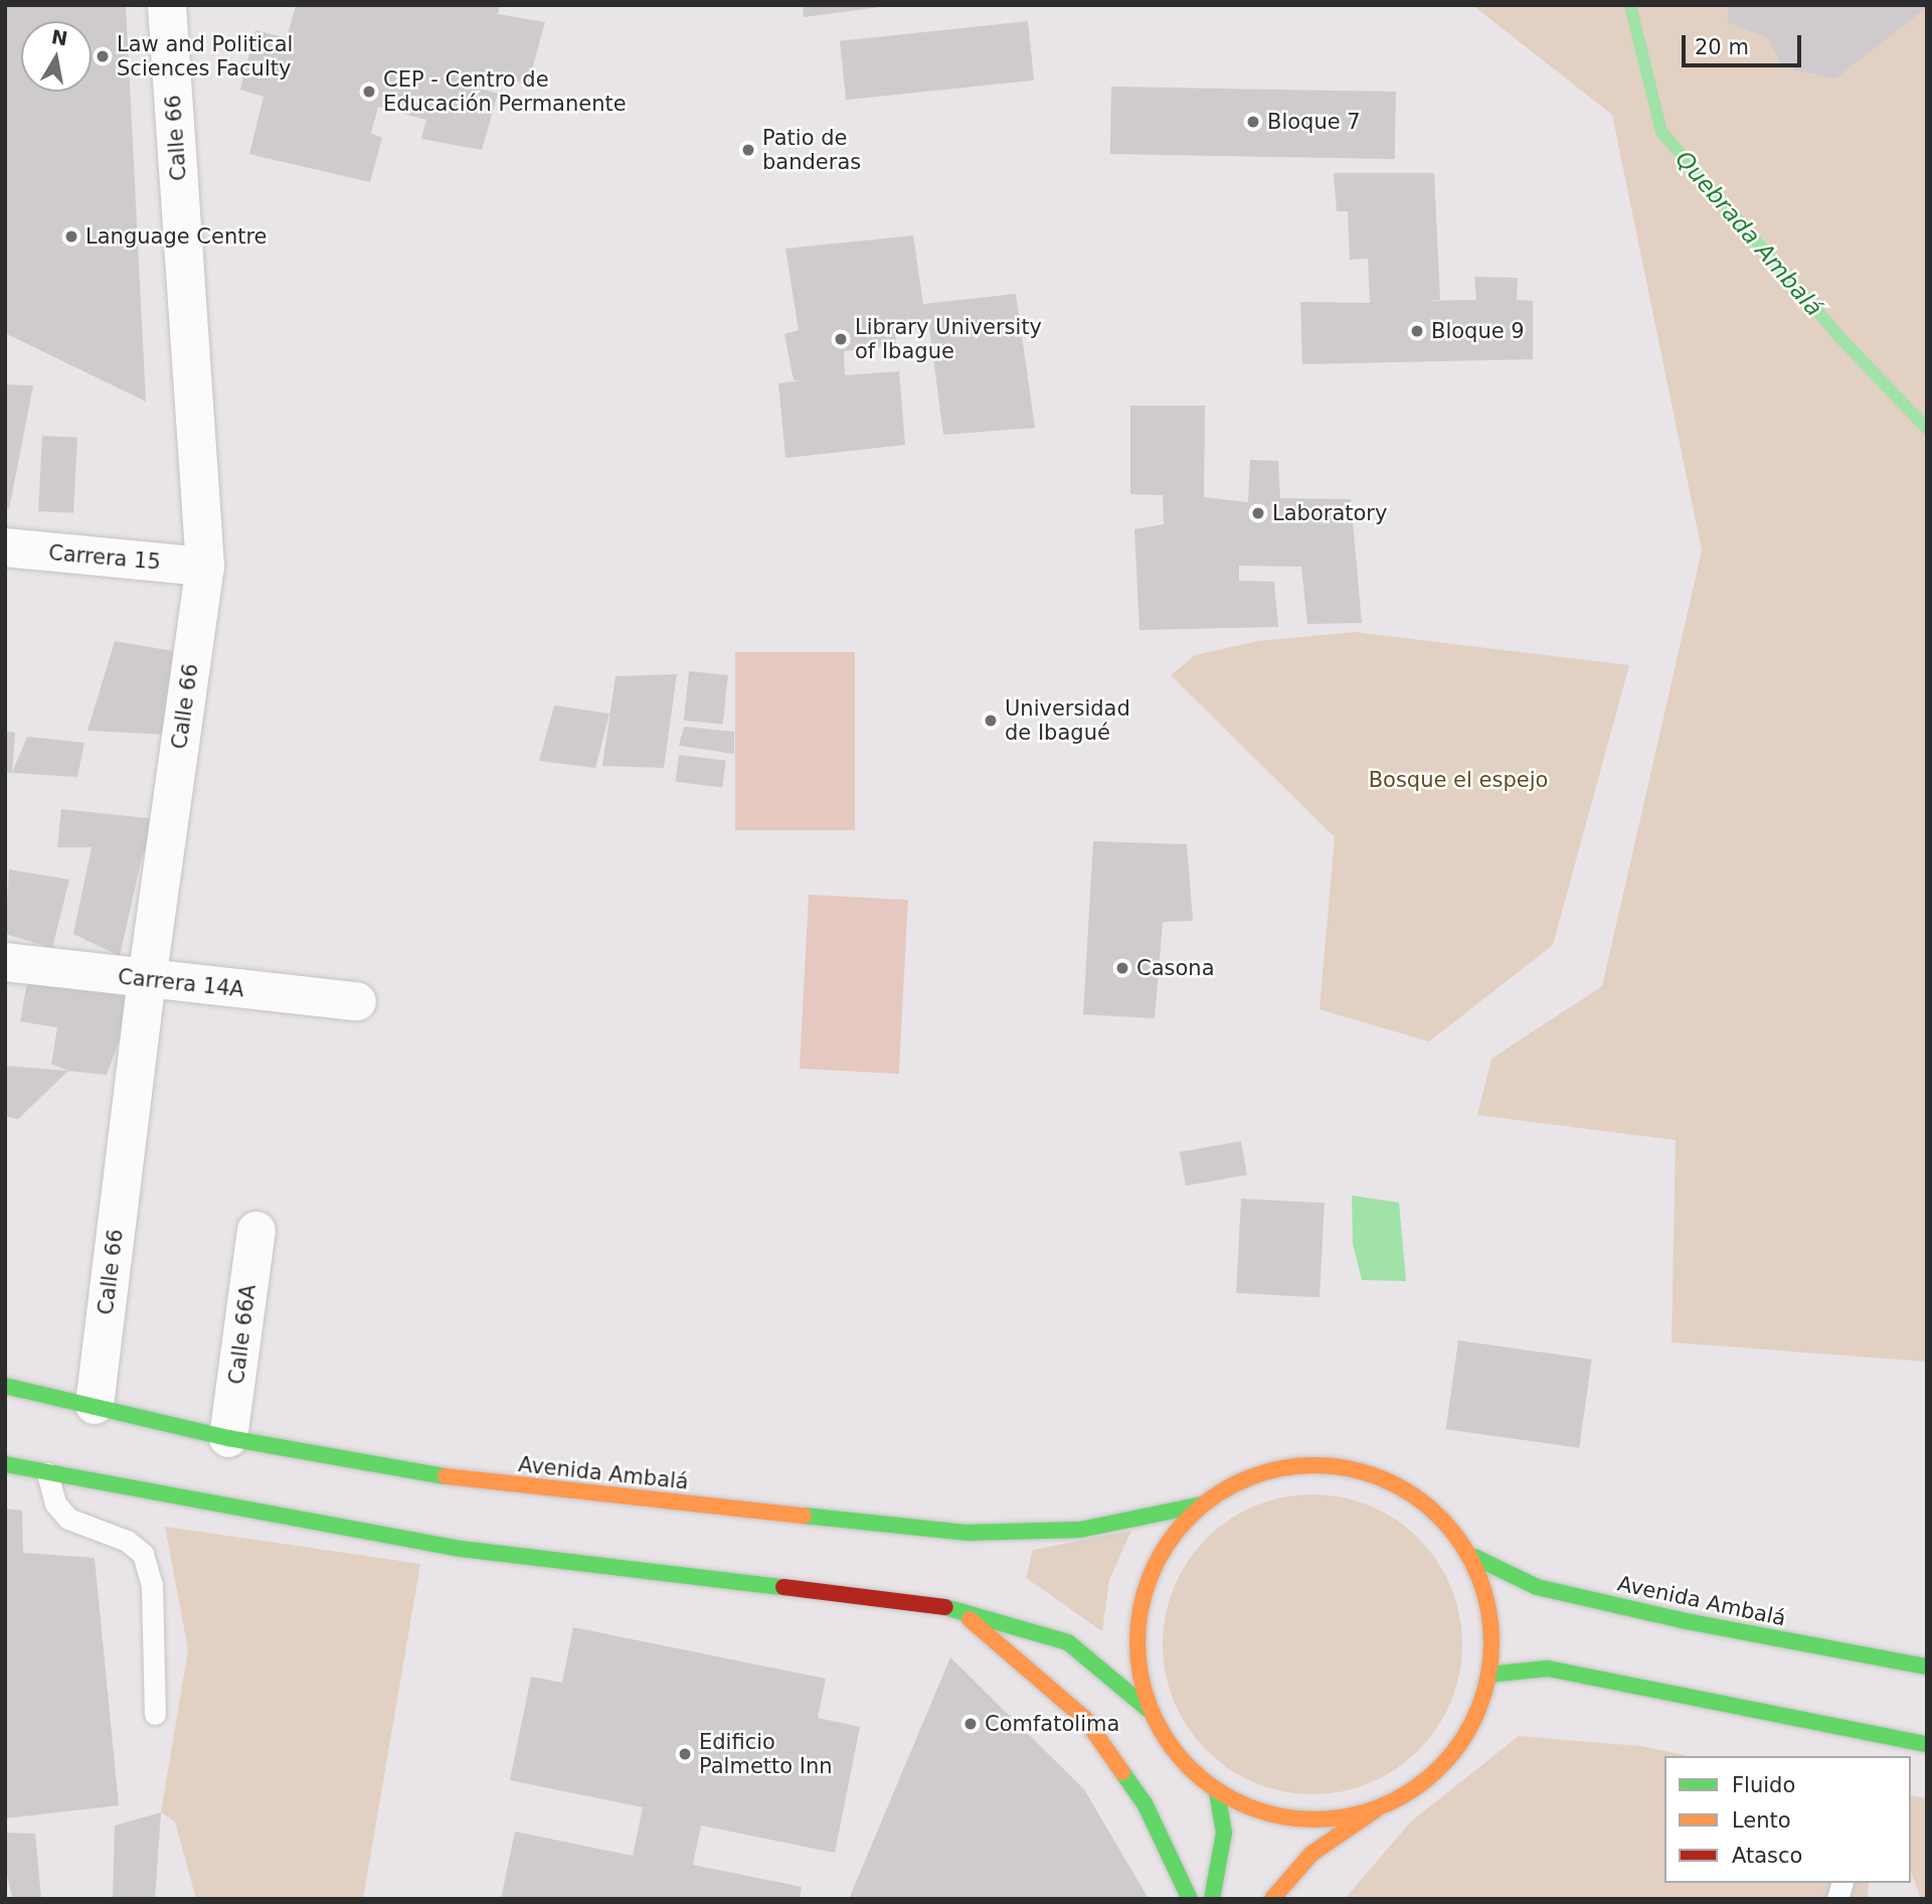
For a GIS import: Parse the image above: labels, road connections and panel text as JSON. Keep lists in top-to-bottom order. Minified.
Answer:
{"streets":{"main road":["Avenida Ambalá"],"street":["Calle 66","Carrera 15","Carrera 14A","Calle 66A"]},"crossings":[["Calle 66","Carrera 15"],["Calle 66","Carrera 14A"],["Calle 66","Avenida Ambalá"],["Calle 66A","Avenida Ambalá"]],"water":["Quebrada Ambalá"],"parks":["Bosque el espejo"],"places":["Law and Political Sciences Faculty","CEP - Centro de Educación Permanente","Bloque 7","Patio de banderas","Language Centre","Bloque 9","Library University of Ibague","Laboratory","Universidad de Ibagué","Casona","Comfatolima","Edificio Palmetto Inn"],"legend":["Fluido","Lento","Atasco"],"scale_bar":"20 m","north":"top"}
